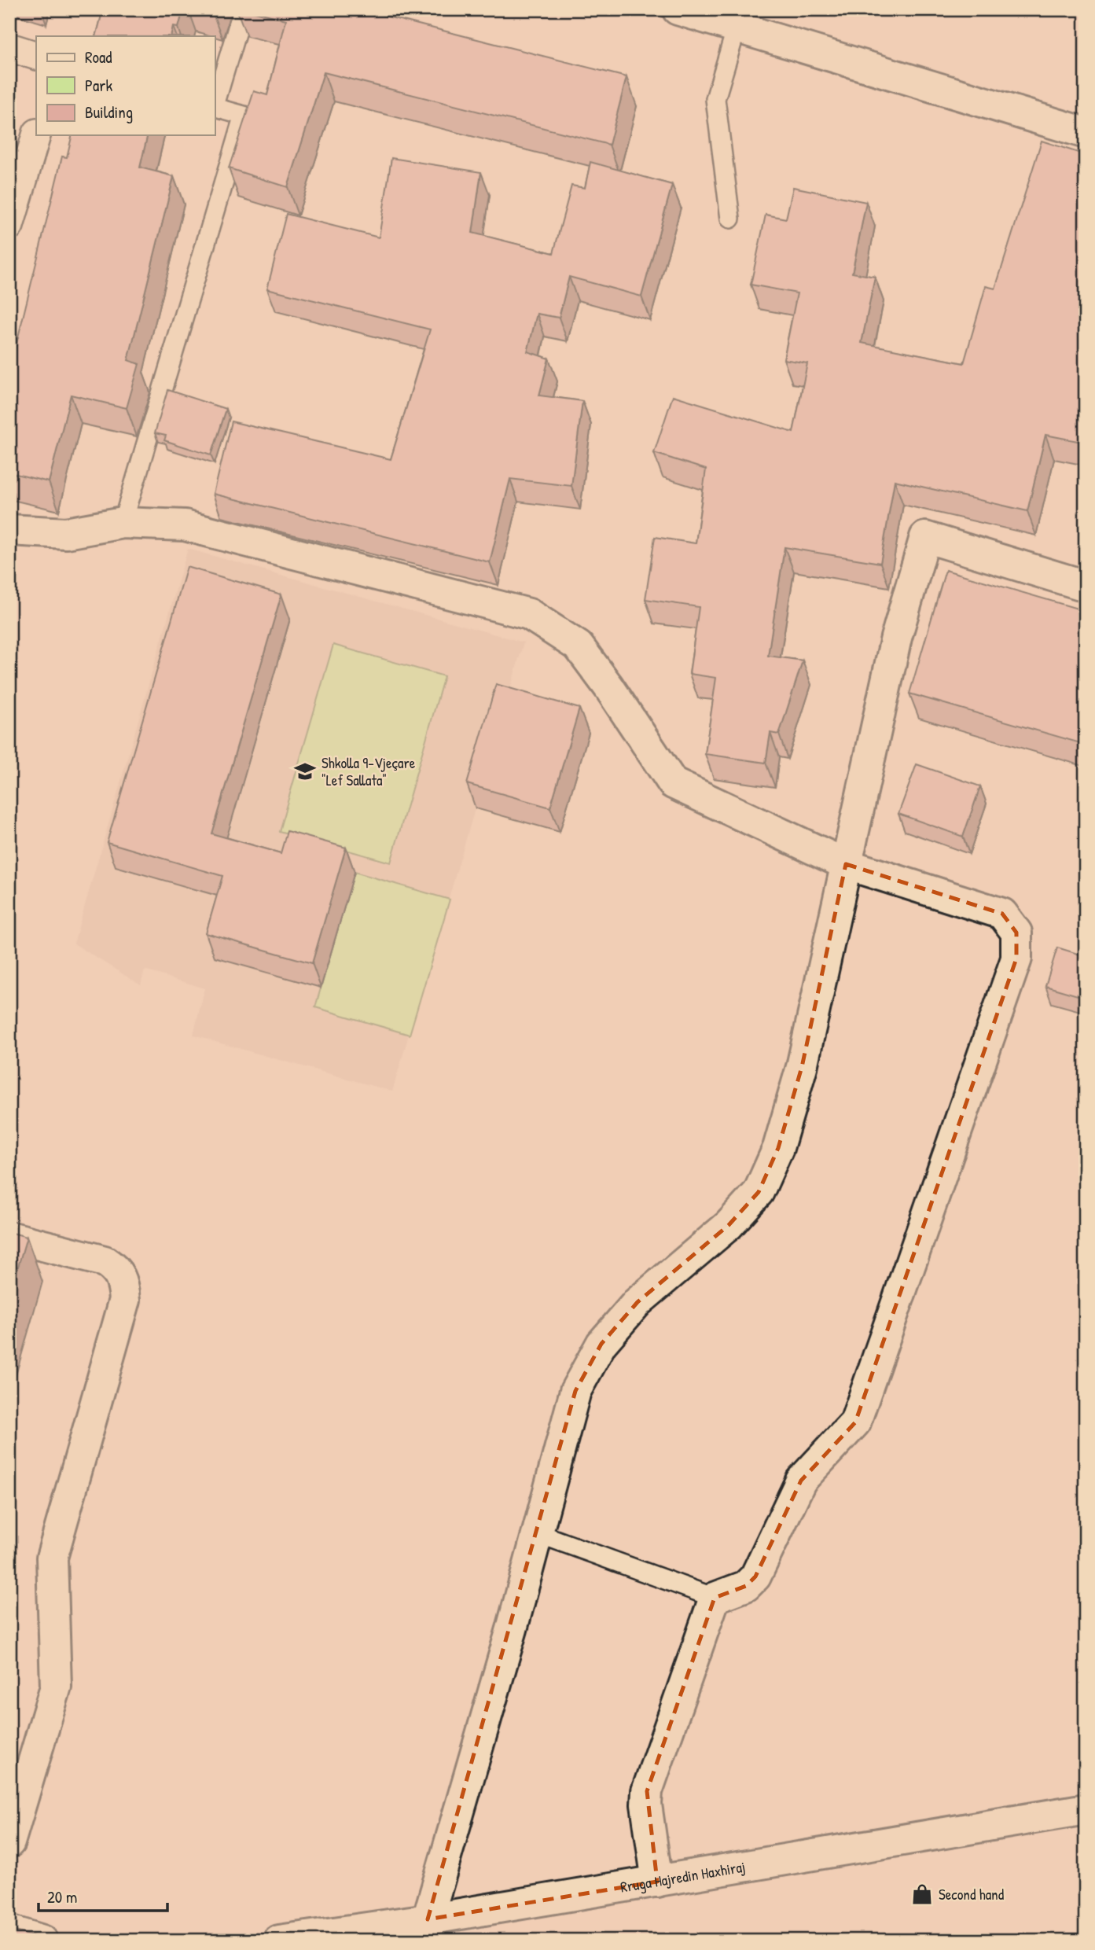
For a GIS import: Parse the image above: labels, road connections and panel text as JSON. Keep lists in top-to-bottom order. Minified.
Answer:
{"streets":{"street":["Rruga Hajredin Haxhiraj"]},"places":{"school or university":["Shkolla 9-Vjeçare \"Lef Sallata\""],"shop":["Second hand"]},"legend":["Road","Park","Building"],"scale_bar":"20 m"}
